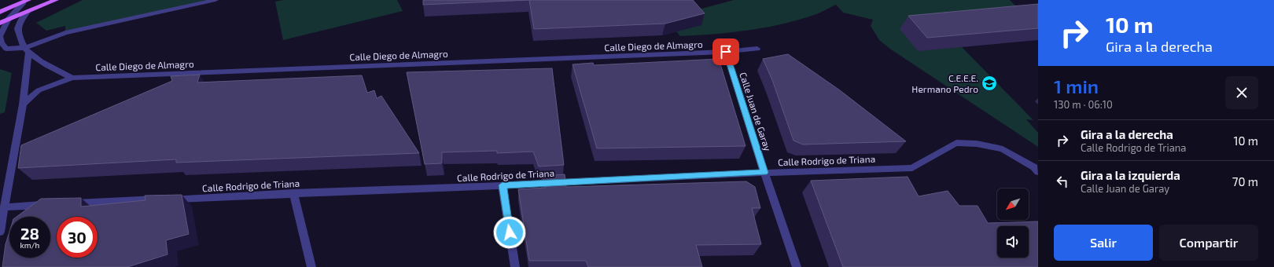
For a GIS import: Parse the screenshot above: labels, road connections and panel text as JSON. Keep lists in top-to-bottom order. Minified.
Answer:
{"streets":{"street":["Calle Diego de Almagro","Calle Juan de Garay","Calle Rodrigo de Triana"]},"crossings":[["Calle Diego de Almagro","Calle Juan de Garay"],["Calle Juan de Garay","Calle Rodrigo de Triana"]],"places":{"school or university":["C.E.E.E. Hermano Pedro"]},"north":"bottom left","page":{"turn":["10 m","Gira a la derecha"],"heading":["1 min","130 m · 06:10"],"list":[{"name":"Gira a la derecha","note":"Calle Rodrigo de Triana","value":"10 m"},{"name":"Gira a la izquierda","note":"Calle Juan de Garay","value":"70 m"}],"speed":"28 km/h","limit":"30","buttons":["Salir","Compartir"]}}
